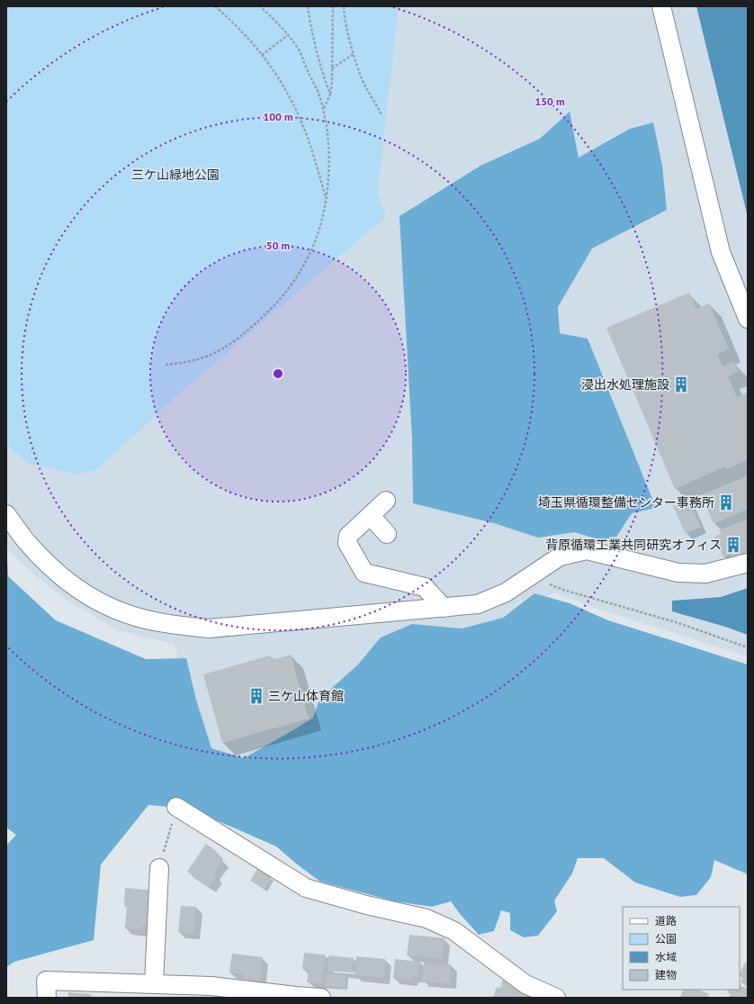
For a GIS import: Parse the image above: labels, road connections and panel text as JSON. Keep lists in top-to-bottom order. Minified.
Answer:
{"parks":["三ケ山緑地公園"],"places":{"building":["浸出水処理施設","埼玉県循環整備センター事務所","背原循環工業共同研究オフィス","三ケ山体育館"]},"legend":["道路","公園","水域","建物"],"rings":["150 m","100 m","50 m"]}
